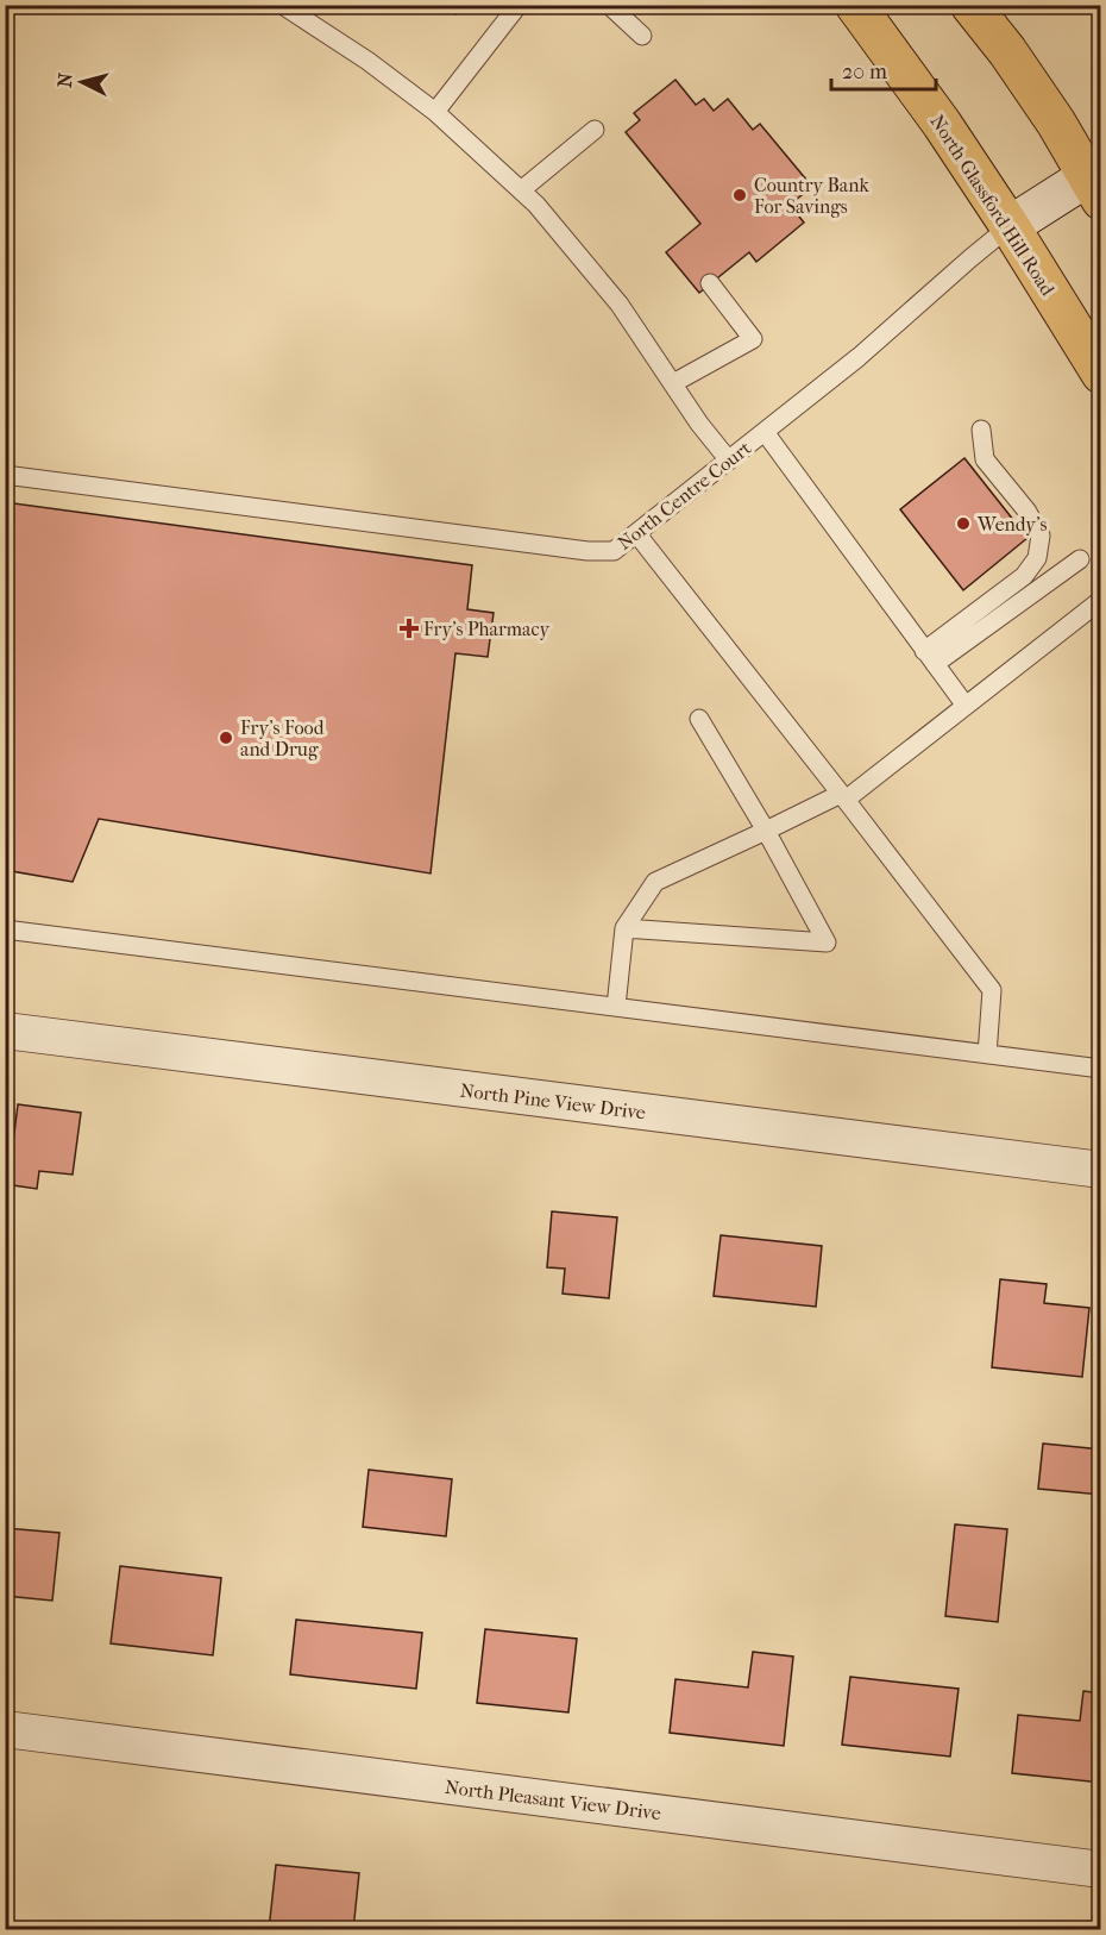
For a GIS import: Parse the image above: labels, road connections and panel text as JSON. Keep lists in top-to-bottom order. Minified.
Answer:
{"streets":{"main road":["North Glassford Hill Road"],"street":["North Centre Court","North Pine View Drive","North Pleasant View Drive"]},"crossings":[["North Glassford Hill Road","North Centre Court"]],"places":{"other":["Country Bank For Savings","Wendy's","Fry's Food and Drug"],"health":["Fry's Pharmacy"]},"scale_bar":"20 m","north":"left"}
